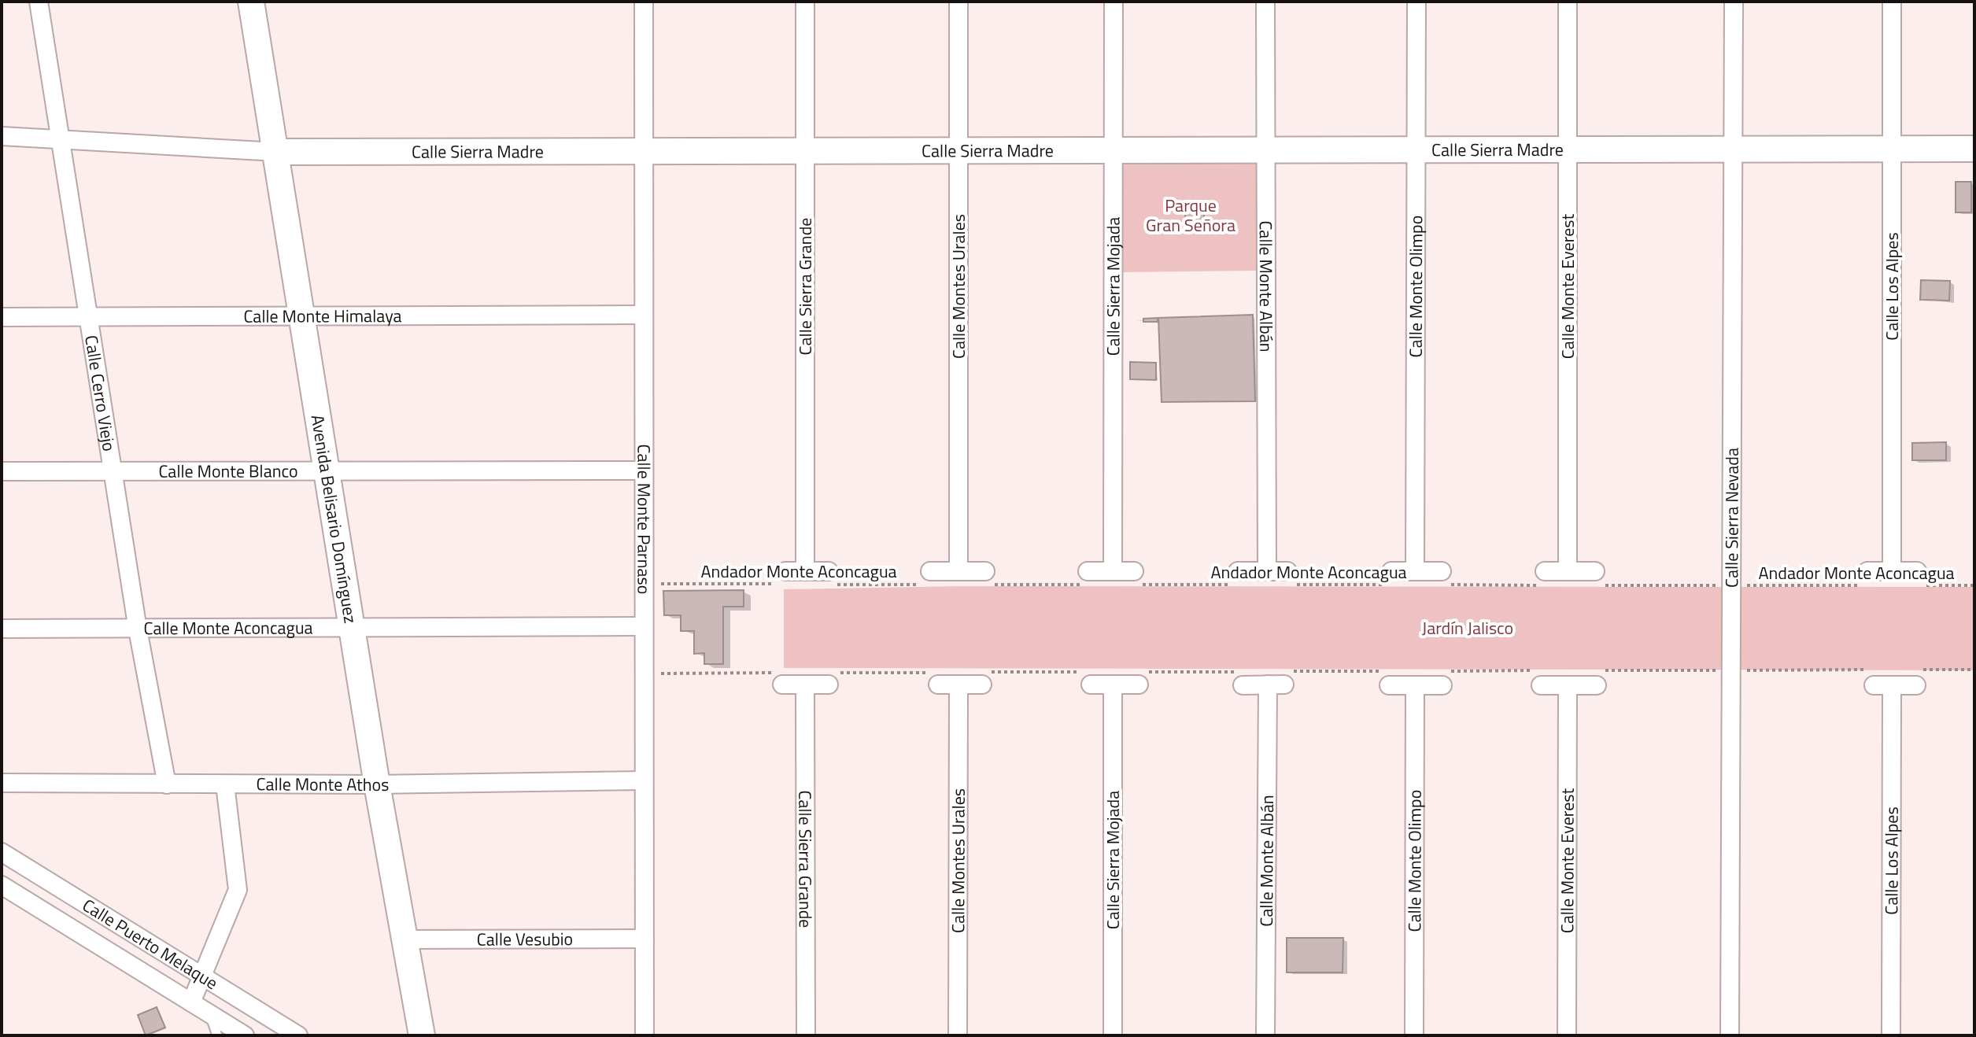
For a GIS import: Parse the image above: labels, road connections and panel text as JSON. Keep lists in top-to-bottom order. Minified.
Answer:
{"streets":{"street":["Calle Sierra Madre","Calle Sierra Grande","Calle Montes Urales","Calle Sierra Mojada","Calle Monte Albán","Calle Monte Olimpo","Calle Monte Everest","Calle Los Alpes","Calle Monte Himalaya","Calle Cerro Viejo","Calle Monte Blanco","Calle Monte Parnaso","Calle Sierra Nevada","Avenida Belisario Domínguez","Calle Monte Aconcagua","Calle Monte Athos","Calle Vesubio","Calle Puerto Melaque"],"path":["Andador Monte Aconcagua"]},"crossings":[["Calle Sierra Madre","Calle Sierra Grande"],["Calle Sierra Madre","Calle Montes Urales"],["Calle Sierra Madre","Calle Sierra Mojada"],["Calle Sierra Madre","Calle Monte Albán"],["Calle Sierra Madre","Calle Monte Olimpo"],["Calle Sierra Madre","Calle Monte Everest"],["Calle Sierra Madre","Calle Los Alpes"],["Calle Sierra Madre","Calle Cerro Viejo"],["Calle Sierra Madre","Calle Monte Parnaso"],["Calle Sierra Madre","Calle Sierra Nevada"],["Calle Sierra Madre","Avenida Belisario Domínguez"],["Calle Monte Himalaya","Calle Cerro Viejo"],["Calle Monte Himalaya","Calle Monte Parnaso"],["Calle Monte Himalaya","Avenida Belisario Domínguez"],["Calle Cerro Viejo","Calle Monte Blanco"],["Calle Cerro Viejo","Calle Monte Aconcagua"],["Calle Cerro Viejo","Calle Monte Athos"],["Calle Monte Blanco","Calle Monte Parnaso"],["Calle Monte Blanco","Avenida Belisario Domínguez"],["Calle Monte Parnaso","Andador Monte Aconcagua"],["Calle Monte Parnaso","Calle Monte Aconcagua"],["Calle Monte Parnaso","Calle Monte Athos"],["Calle Monte Parnaso","Calle Vesubio"],["Calle Sierra Nevada","Andador Monte Aconcagua"],["Avenida Belisario Domínguez","Calle Monte Aconcagua"],["Avenida Belisario Domínguez","Calle Monte Athos"],["Avenida Belisario Domínguez","Calle Vesubio"]],"parks":["Parque Gran Señora","Jardín Jalisco"]}
